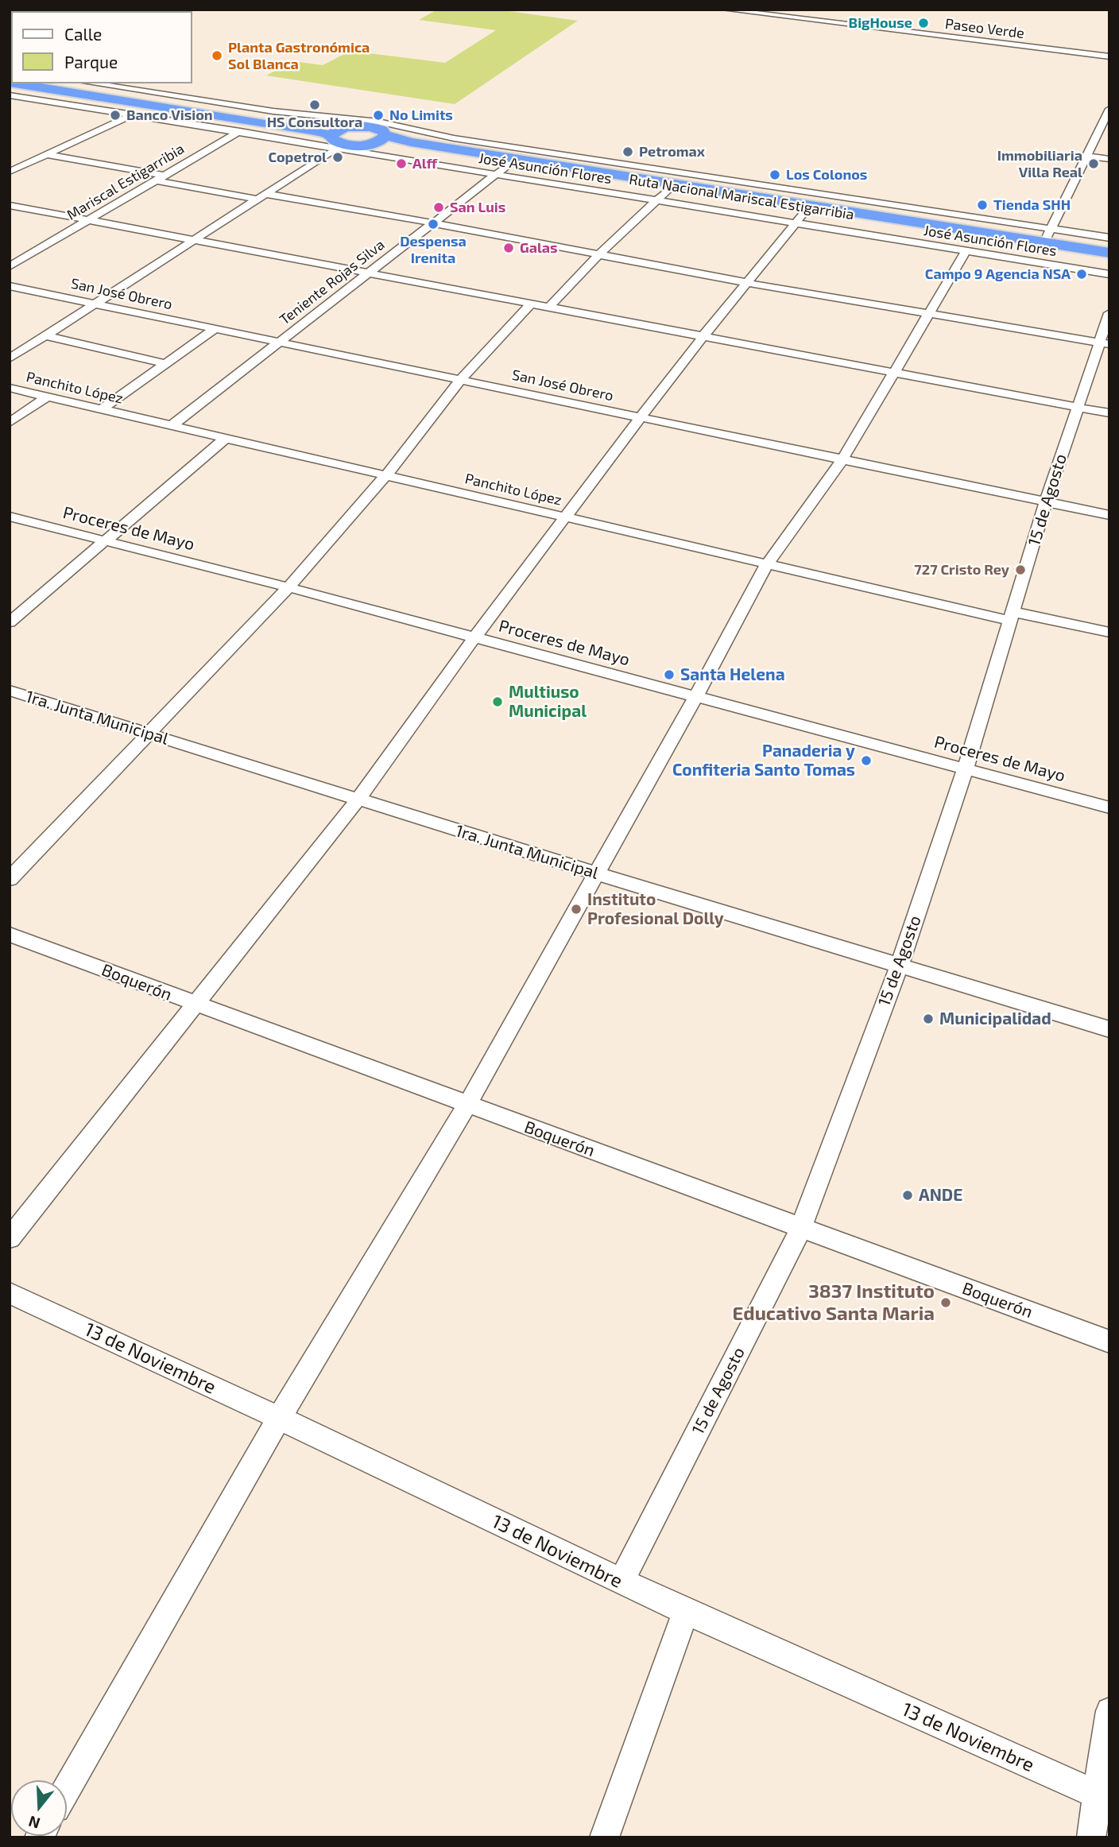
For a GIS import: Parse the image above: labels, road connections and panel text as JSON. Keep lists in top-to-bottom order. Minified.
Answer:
{"streets":{"highway":["Ruta Nacional Mariscal Estigarribia"],"street":["Paseo Verde","José Asunción Flores","Mariscal Estigarribia","Teniente Rojas Silva","San José Obrero","Panchito López","15 de Agosto","Proceres de Mayo","1ra. Junta Municipal","Boquerón","13 de Noviembre"]},"crossings":[["José Asunción Flores","Mariscal Estigarribia"],["José Asunción Flores","Teniente Rojas Silva"],["Ruta Nacional Mariscal Estigarribia","Teniente Rojas Silva"],["Teniente Rojas Silva","San José Obrero"],["Teniente Rojas Silva","Panchito López"],["San José Obrero","15 de Agosto"],["Panchito López","15 de Agosto"],["15 de Agosto","Proceres de Mayo"],["15 de Agosto","1ra. Junta Municipal"],["15 de Agosto","Boquerón"],["15 de Agosto","13 de Noviembre"]],"places":["BigHouse","Planta Gastronómica Sol Blanca","HS Consultora","Banco Vision","No Limits","Petromax","Copetrol","Alff","Immobiliaria Villa Real","Los Colonos","Tienda SHH","San Luis","Despensa Irenita","Galas","Campo 9 Agencia NSA","727 Cristo Rey","Santa Helena","Multiuso Municipal","Panaderia y Confiteria Santo Tomas","Instituto Profesional Dolly","Municipalidad","ANDE","3837 Instituto Educativo Santa Maria"],"legend":["Calle","Parque"],"north":"bottom"}
